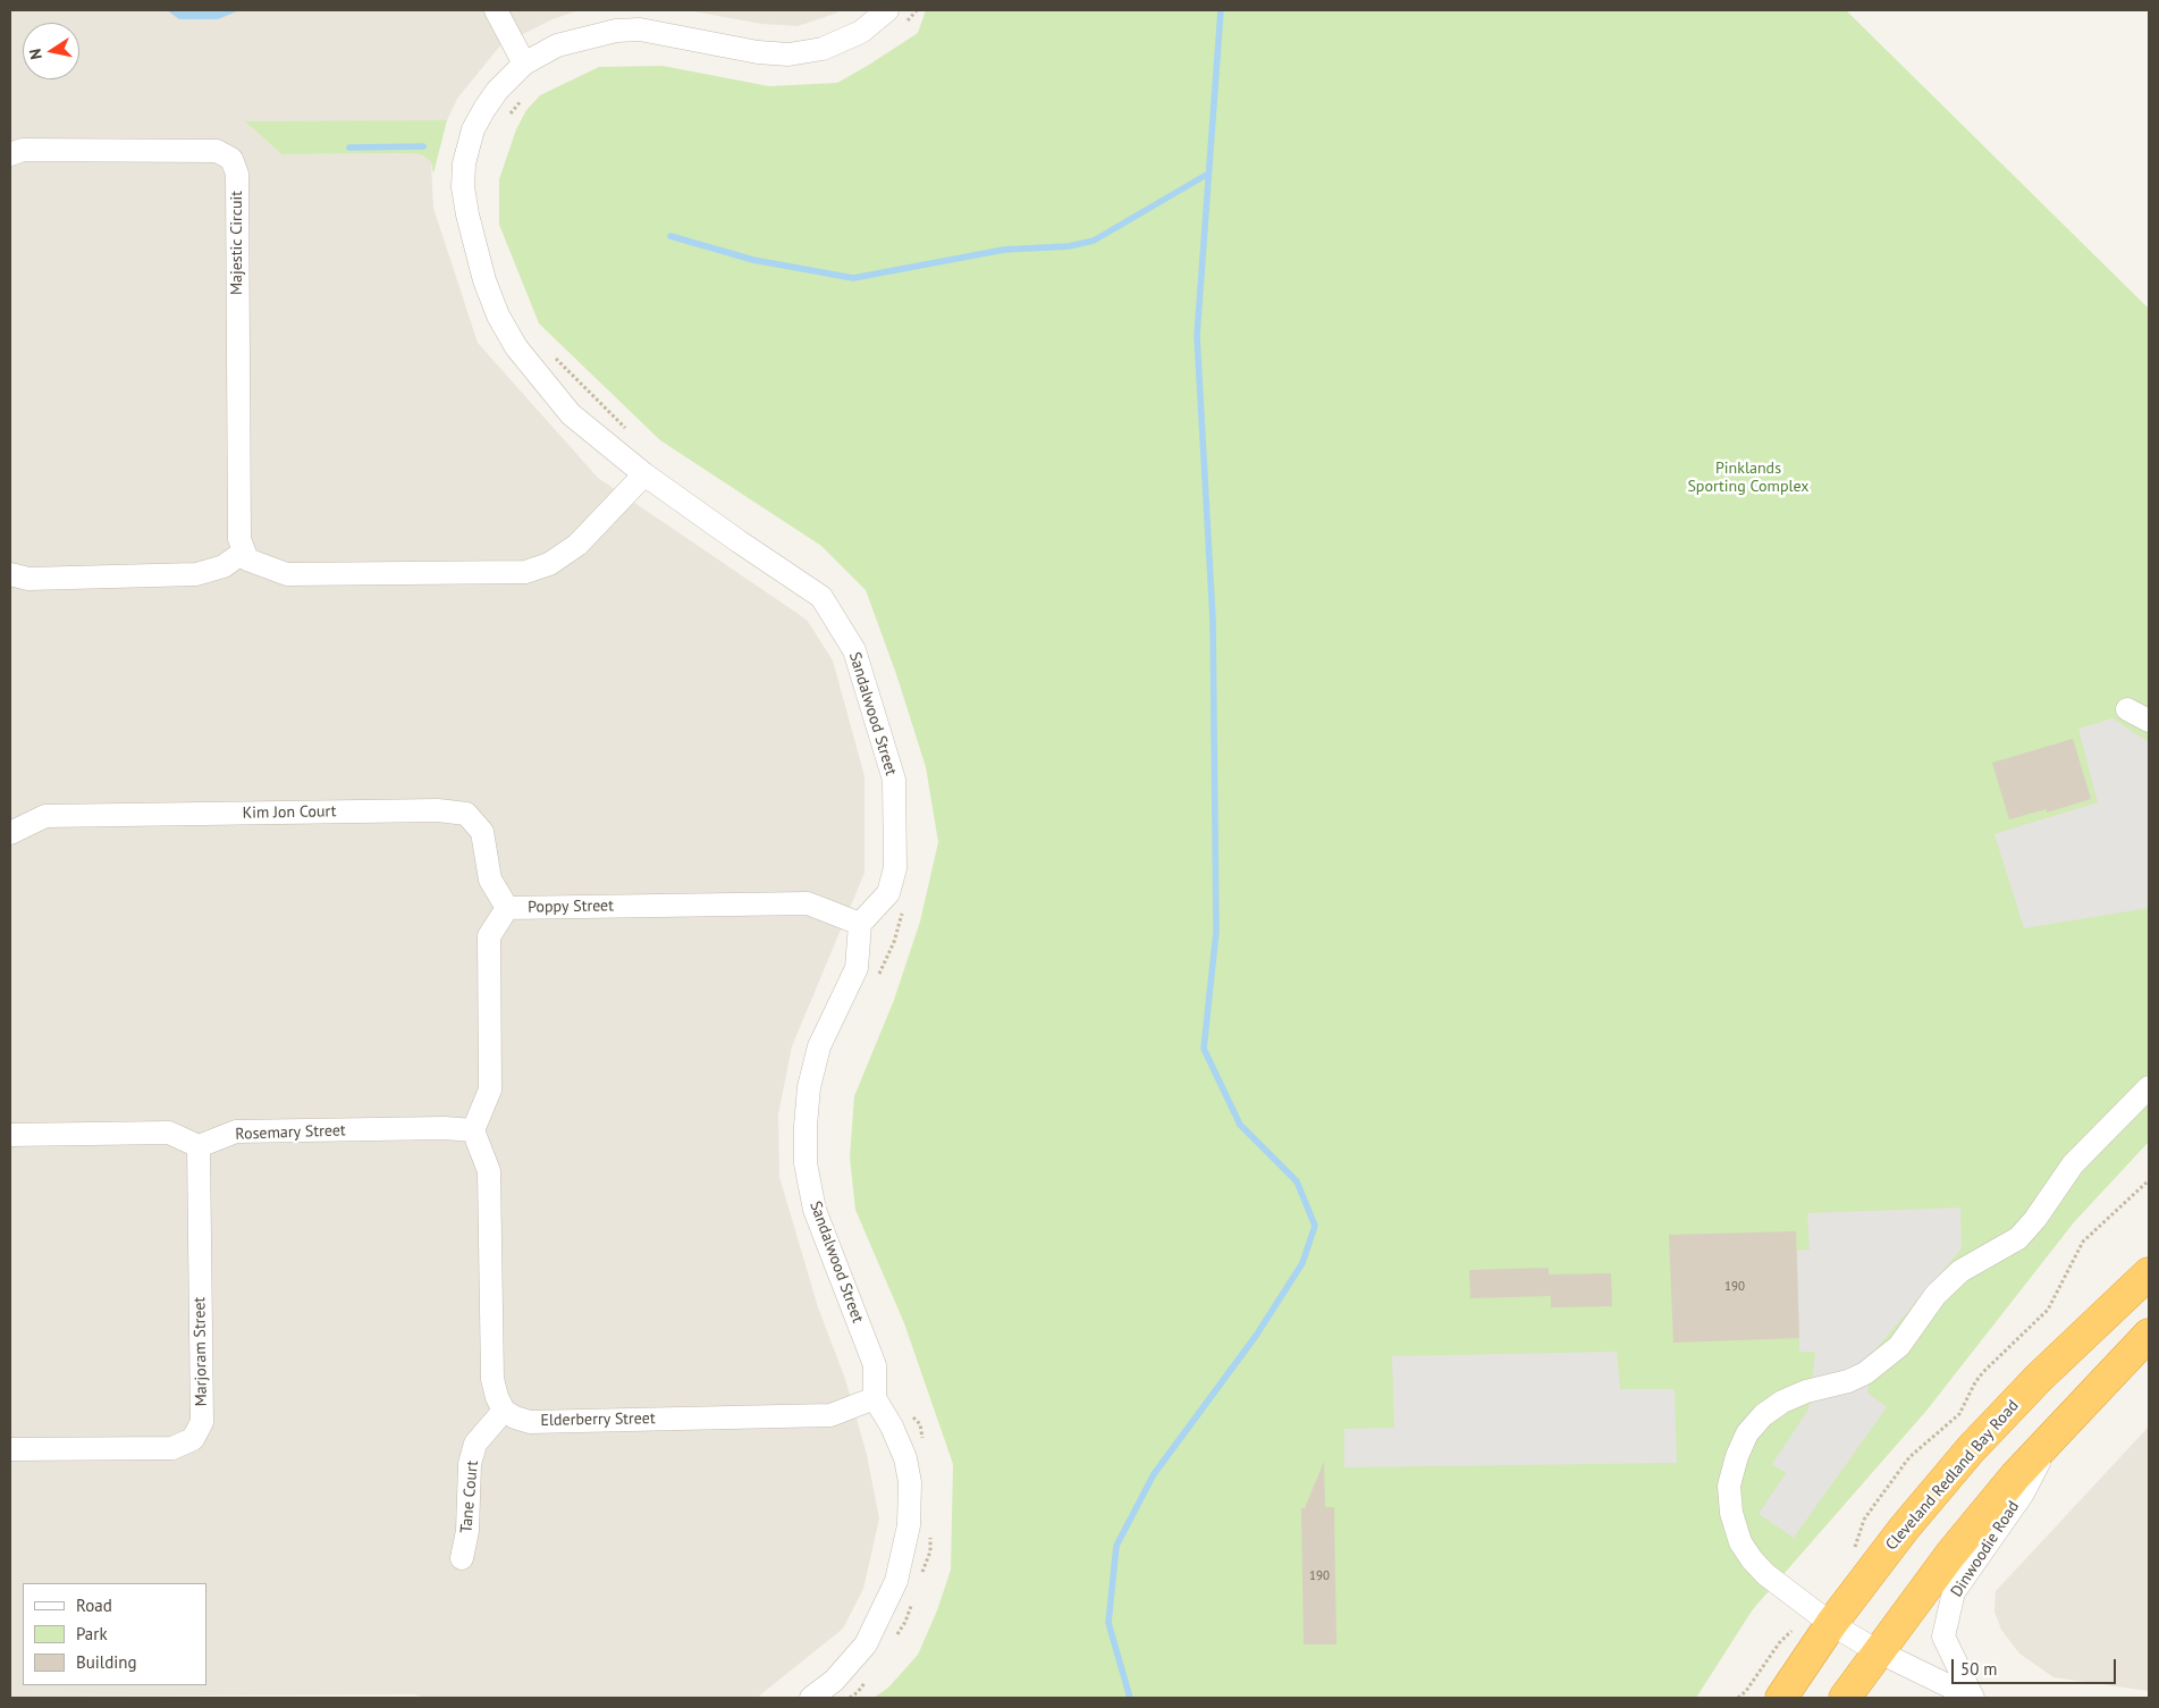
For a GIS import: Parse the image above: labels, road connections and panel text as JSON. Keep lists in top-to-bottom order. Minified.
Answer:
{"streets":{"highway":["Cleveland Redland Bay Road"],"street":["Majestic Circuit","Sandalwood Street","Kim Jon Court","Poppy Street","Rosemary Street","Marjoram Street","Elderberry Street","Tane Court","Dinwoodie Road"]},"crossings":[["Sandalwood Street","Poppy Street"],["Sandalwood Street","Elderberry Street"],["Kim Jon Court","Poppy Street"],["Poppy Street","Rosemary Street"],["Rosemary Street","Marjoram Street"],["Elderberry Street","Tane Court"],["Cleveland Redland Bay Road","Dinwoodie Road"]],"parks":["Pinklands Sporting Complex"],"house_numbers":["190","190"],"legend":["Road","Park","Building"],"scale_bar":"50 m","north":"left"}
